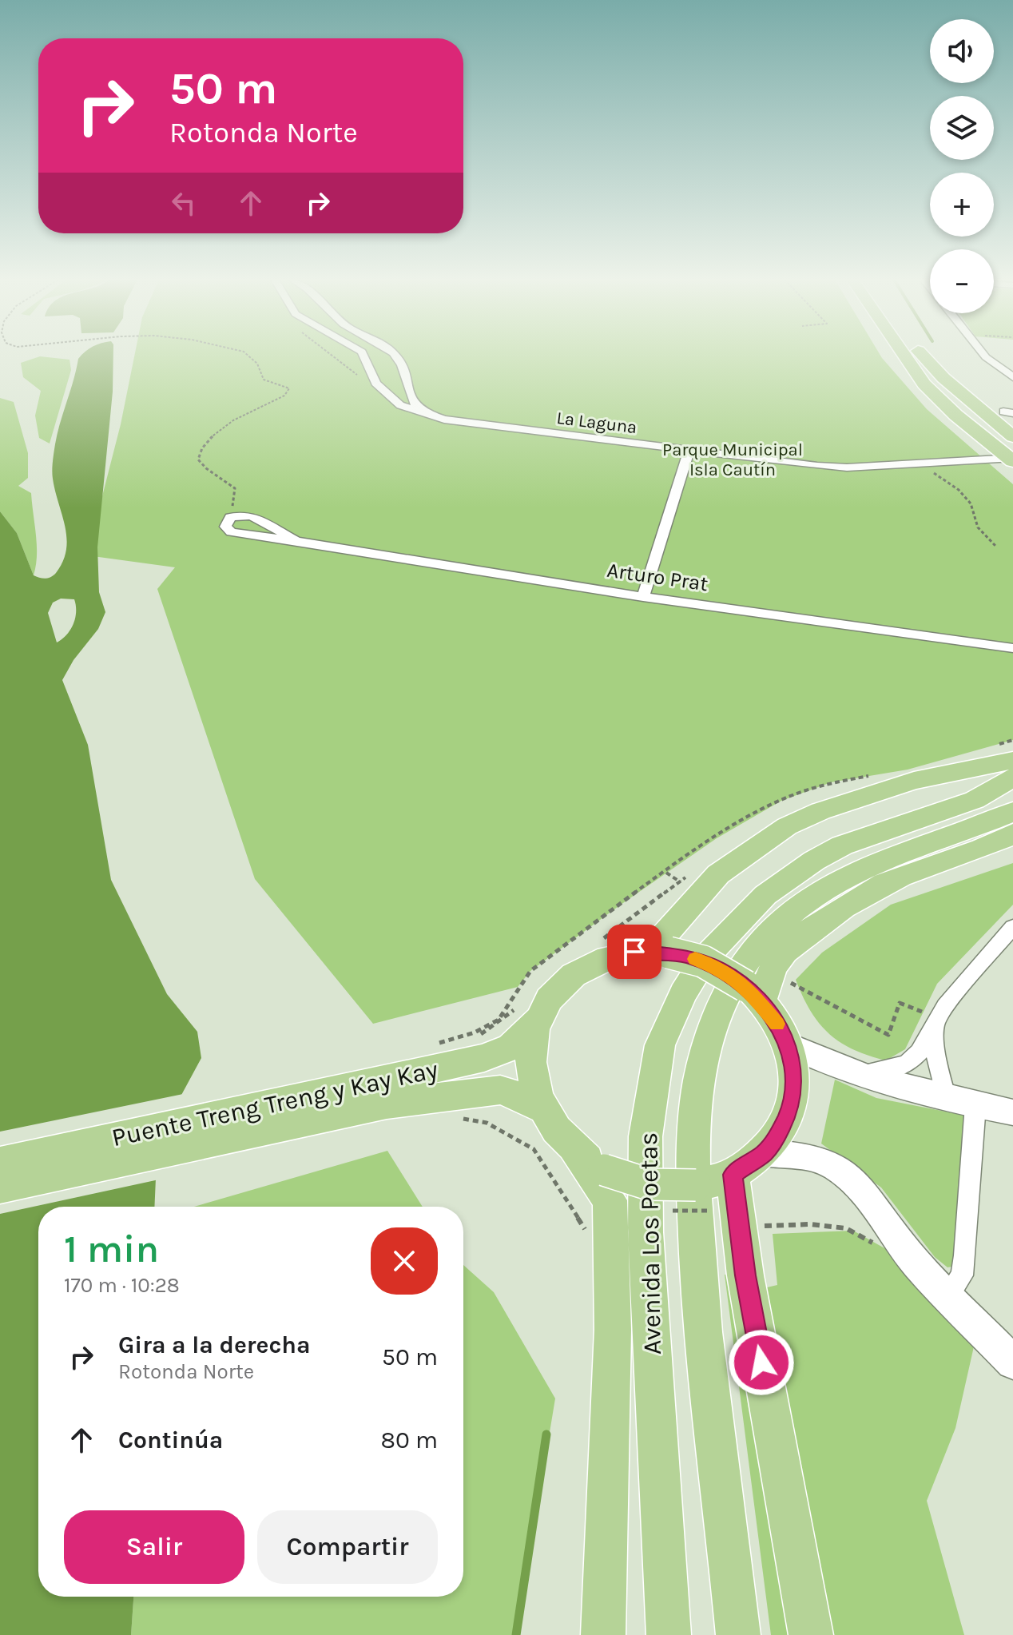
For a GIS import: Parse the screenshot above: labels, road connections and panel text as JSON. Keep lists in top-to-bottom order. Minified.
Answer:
{"streets":{"main road":["Puente Treng Treng y Kay Kay","Avenida Los Poetas"],"street":["La Laguna","Arturo Prat"]},"parks":["Parque Municipal Isla Cautín"],"page":{"map_buttons":["+","−"],"turn":["50 m","Rotonda Norte"],"heading":["1 min","170 m · 10:28"],"list":[{"name":"Gira a la derecha","note":"Rotonda Norte","value":"50 m"},{"name":"Continúa","value":"80 m"}],"buttons":["Salir","Compartir"]}}
